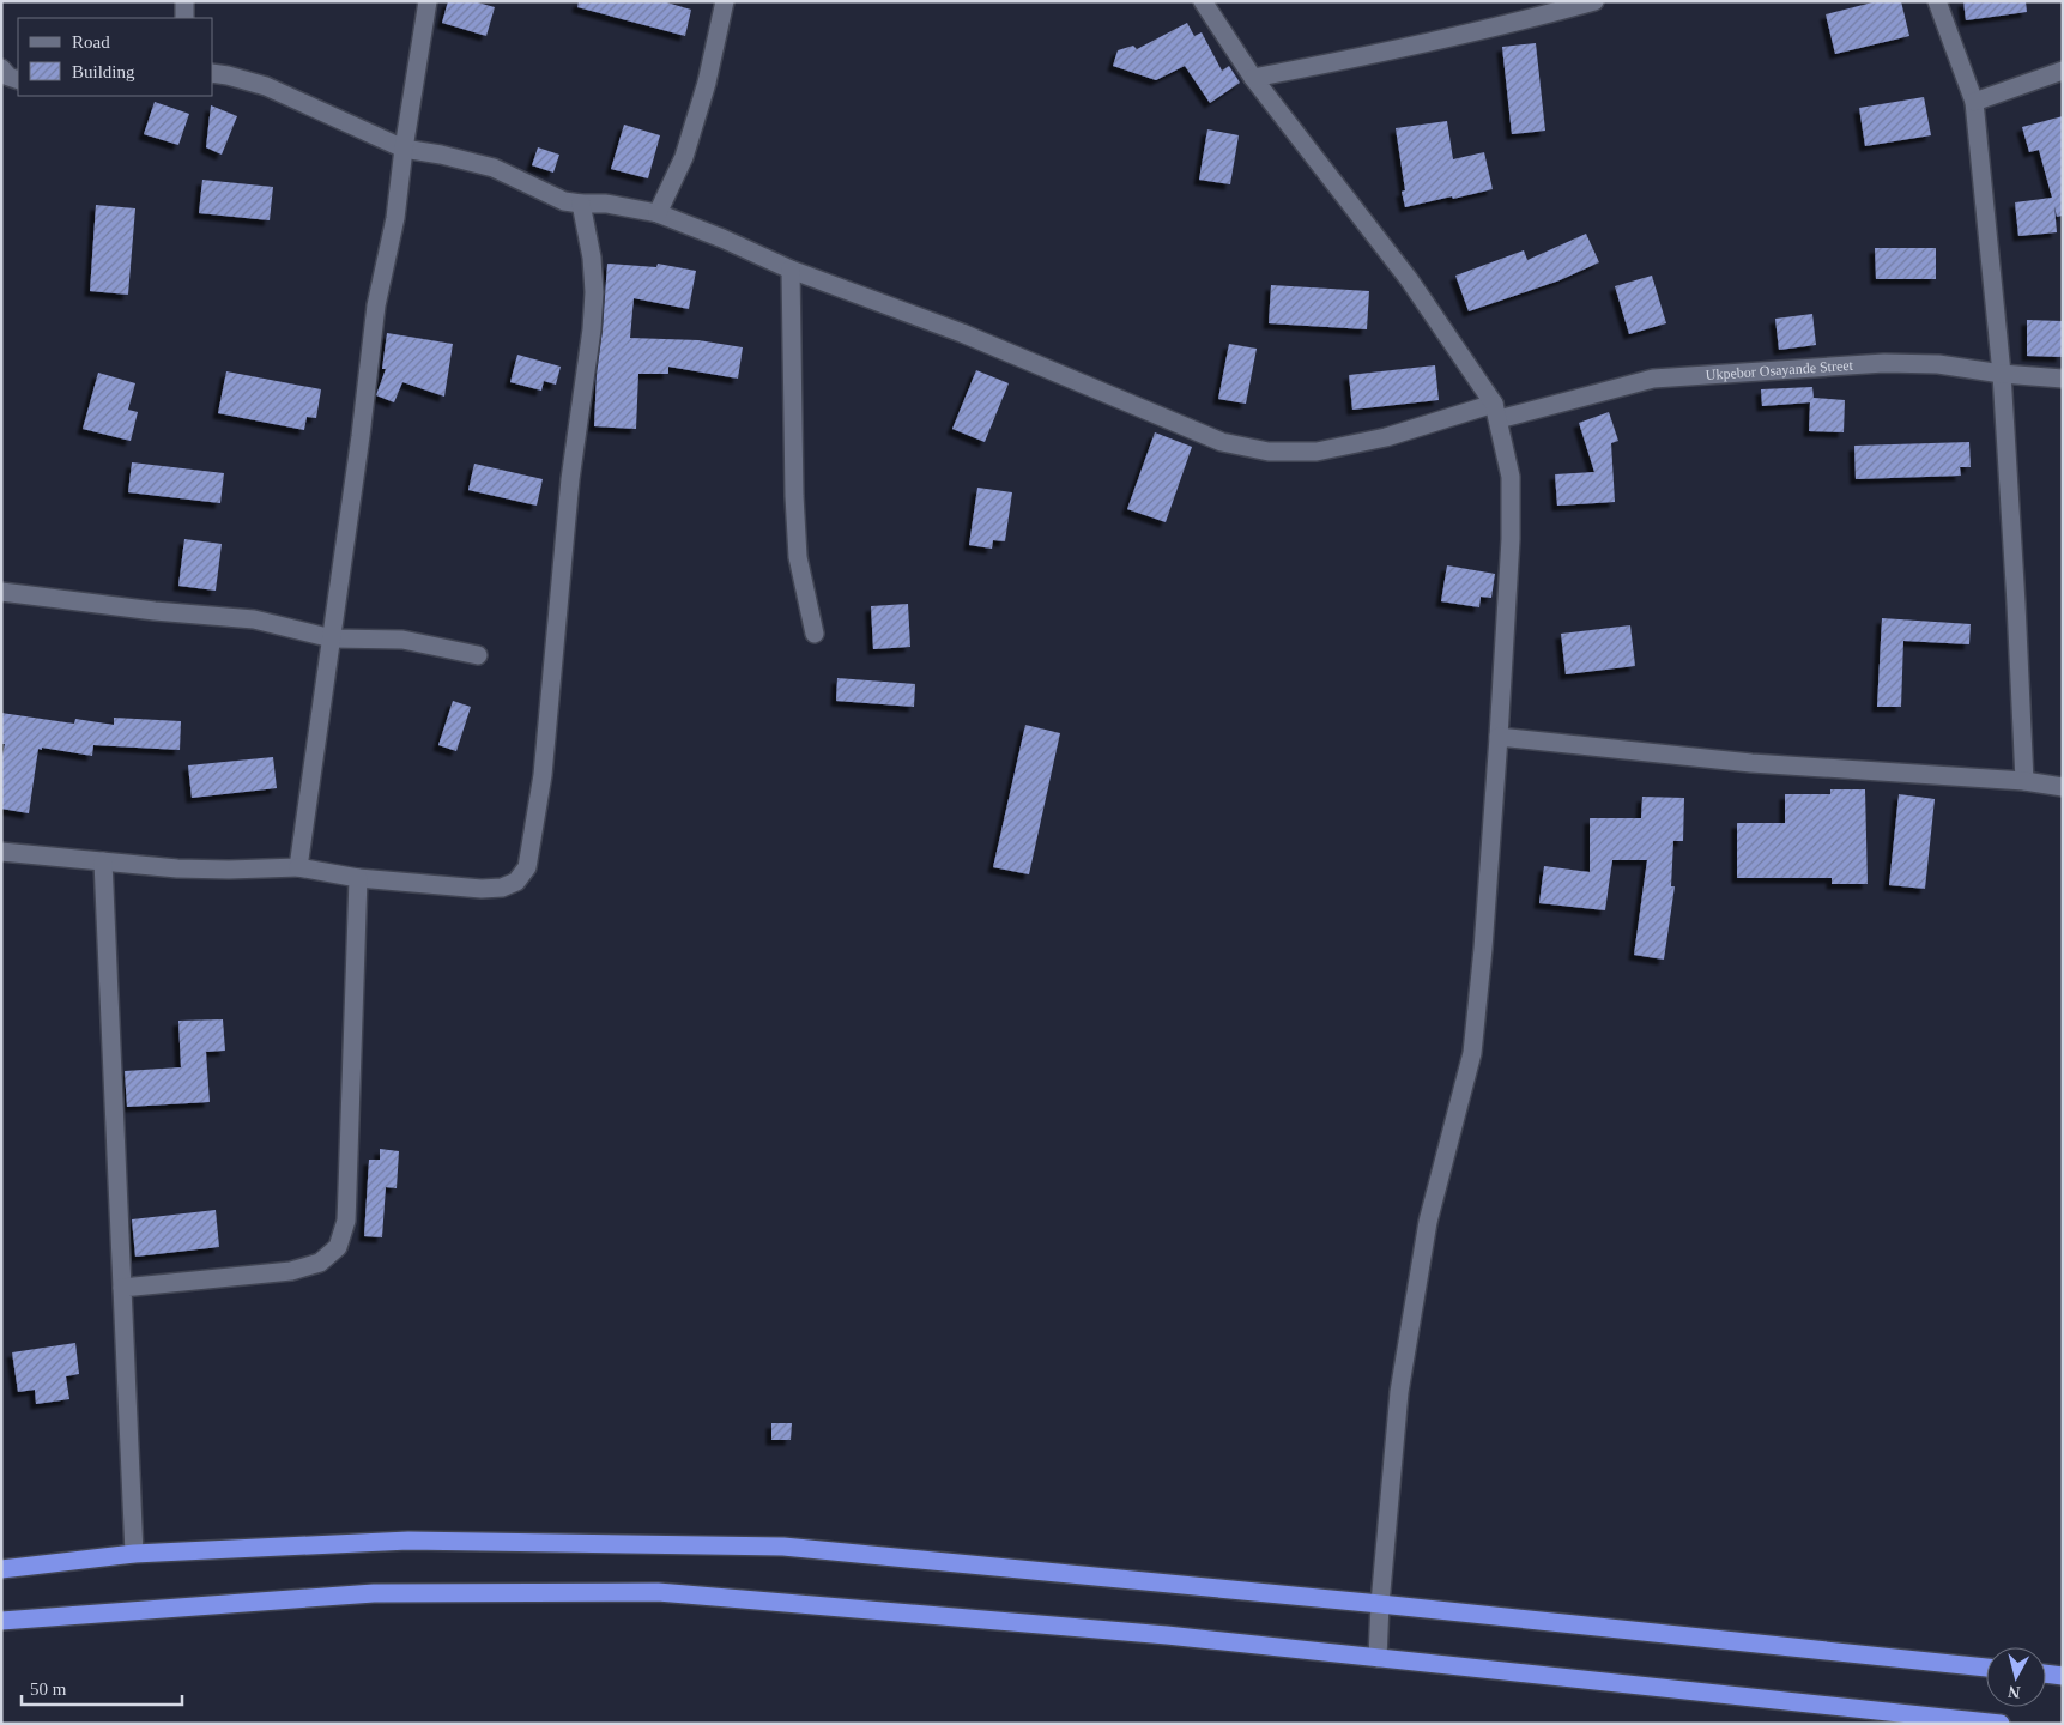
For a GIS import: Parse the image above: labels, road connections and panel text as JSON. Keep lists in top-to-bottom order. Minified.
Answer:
{"streets":{"street":["Ukpebor Osayande Street"]},"legend":["Road","Building"],"scale_bar":"50 m","north":"bottom"}
